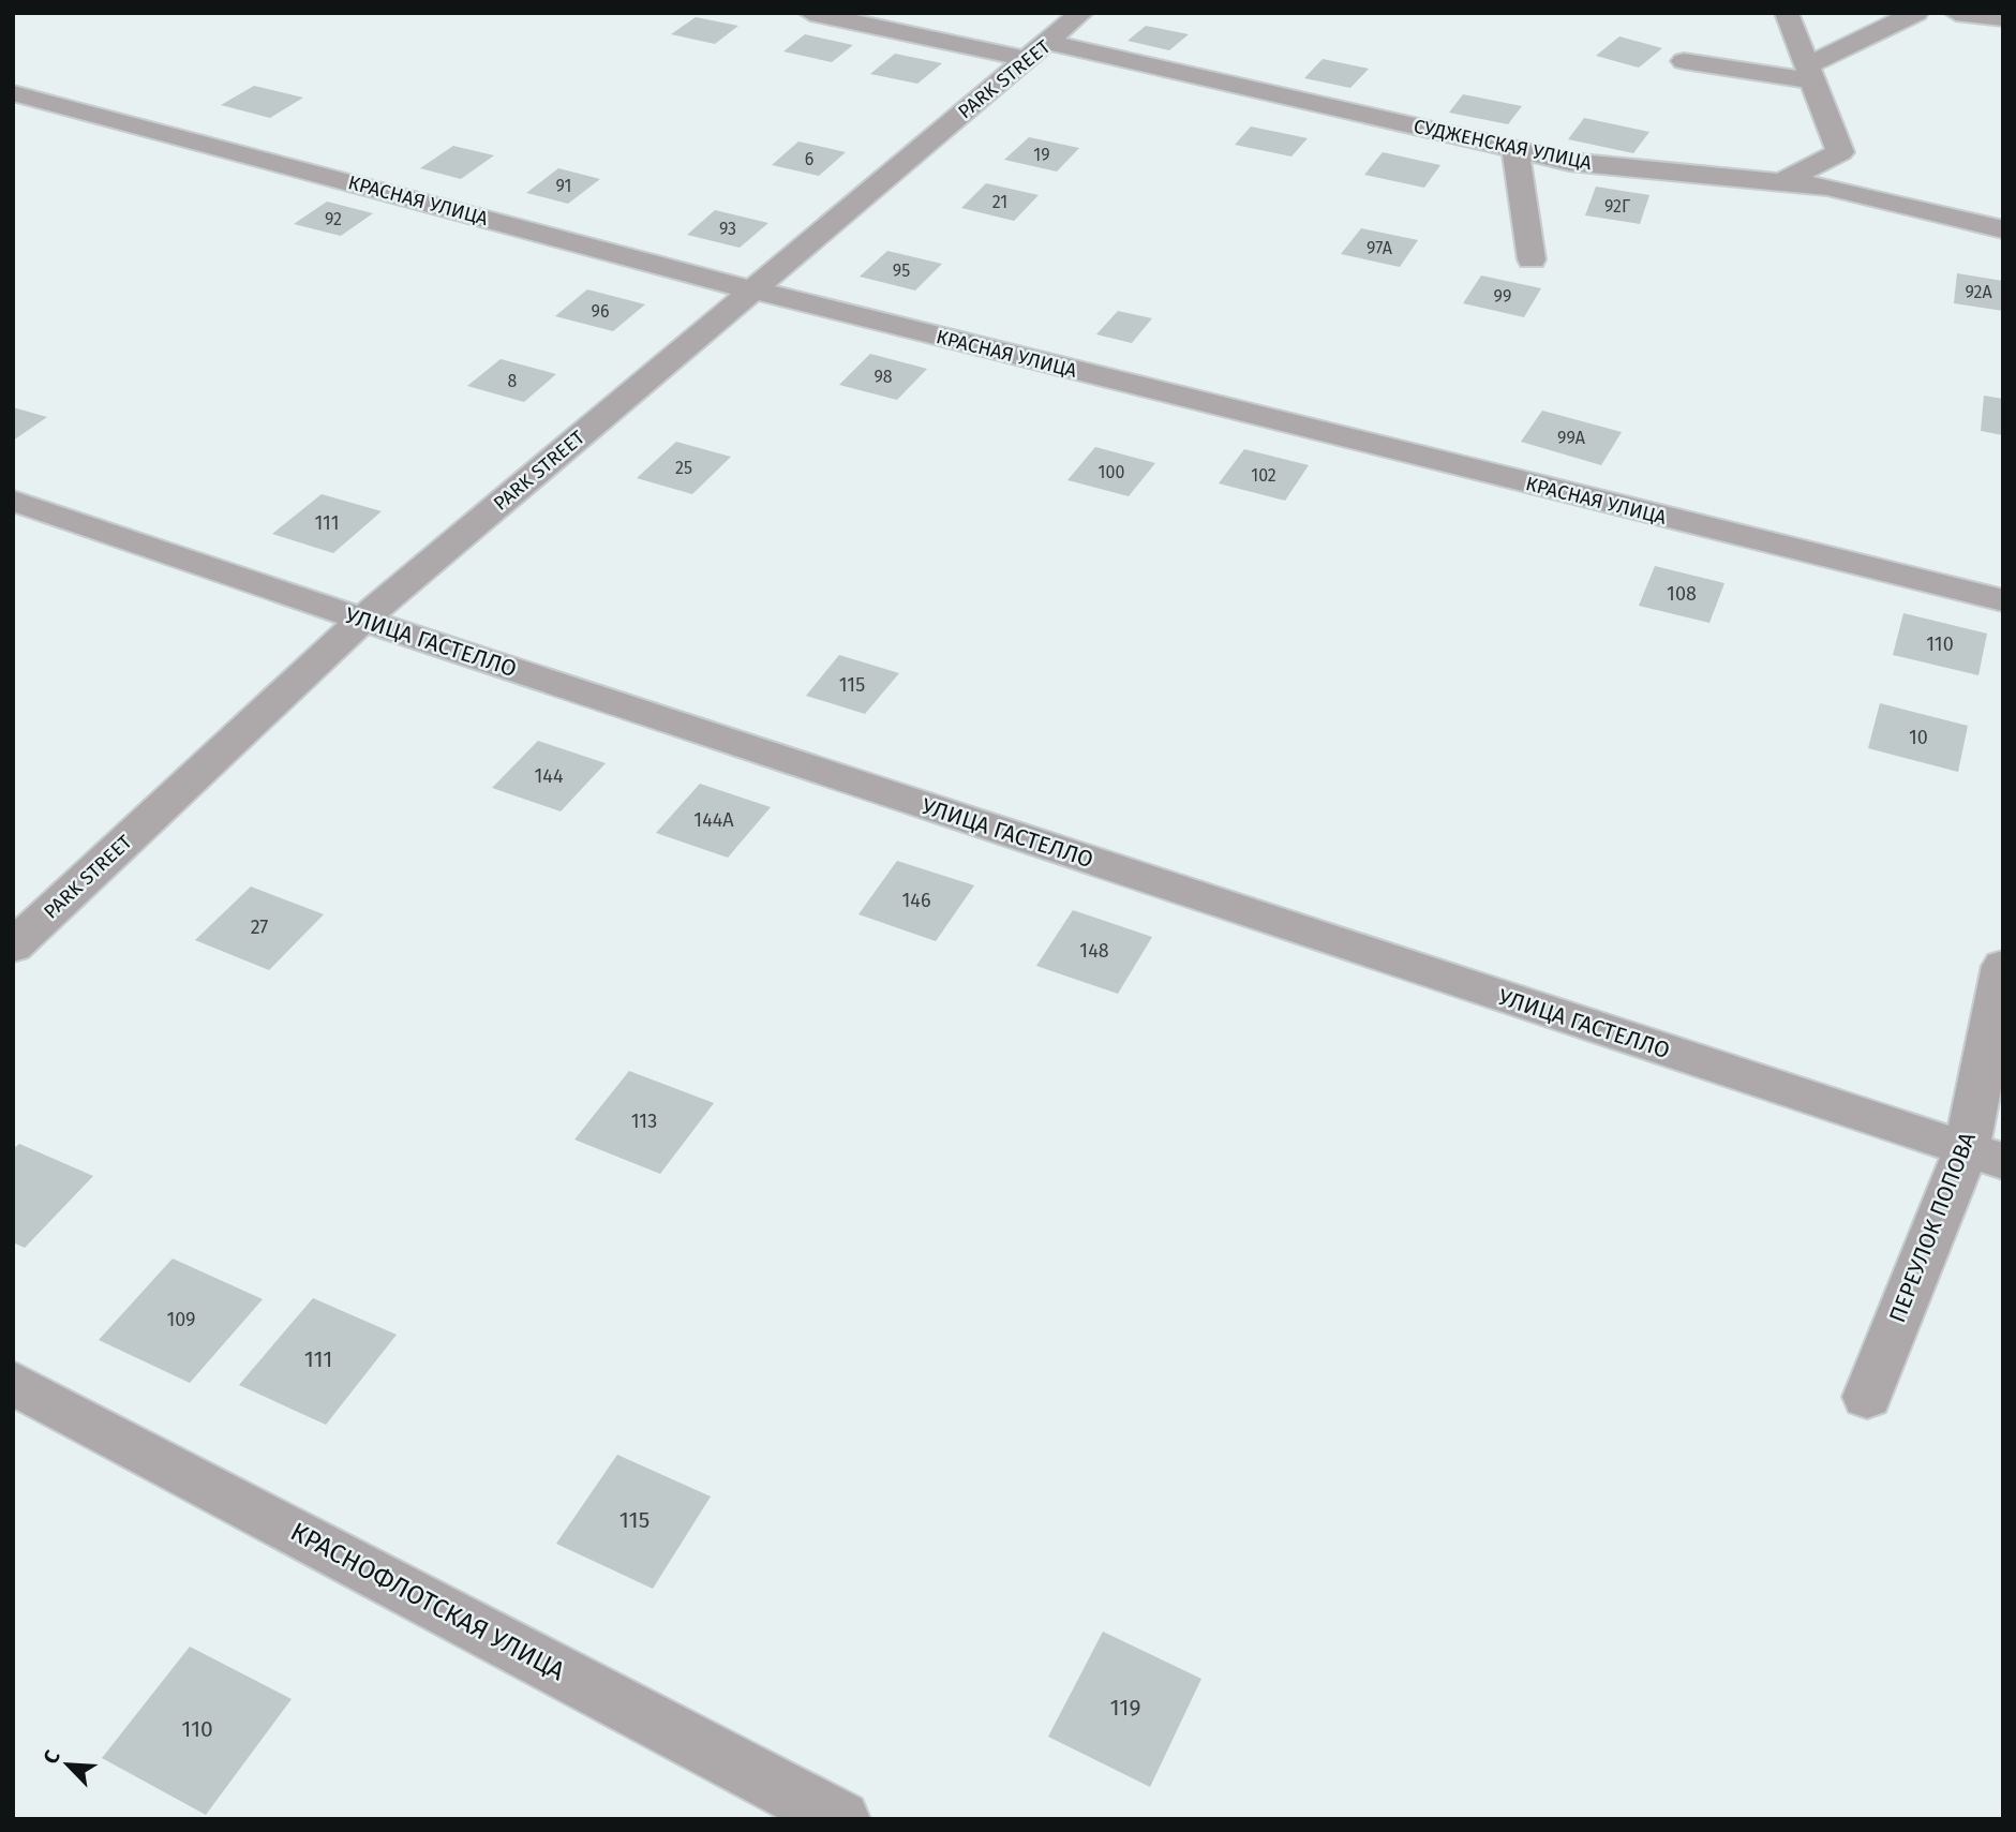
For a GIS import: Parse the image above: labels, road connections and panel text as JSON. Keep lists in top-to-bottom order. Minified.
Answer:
{"streets":{"street":["PARK STREET","СУДЖЕНСКАЯ УЛИЦА","КРАСНАЯ УЛИЦА","УЛИЦА ГАСТЕЛЛО","ПЕРЕУЛОК ПОПОВА","КРАСНОФЛОТСКАЯ УЛИЦА"]},"crossings":[["PARK STREET","СУДЖЕНСКАЯ УЛИЦА"],["PARK STREET","КРАСНАЯ УЛИЦА"],["PARK STREET","УЛИЦА ГАСТЕЛЛО"],["УЛИЦА ГАСТЕЛЛО","ПЕРЕУЛОК ПОПОВА"]],"house_numbers":["19","6","91","21","92Г","92","93","97А","95","92А","99","96","98","8","99А","25","100","102","111","108","110","115","10","144","144А","146","27","148","113","109","111","115","119","110"],"north":"top left"}
